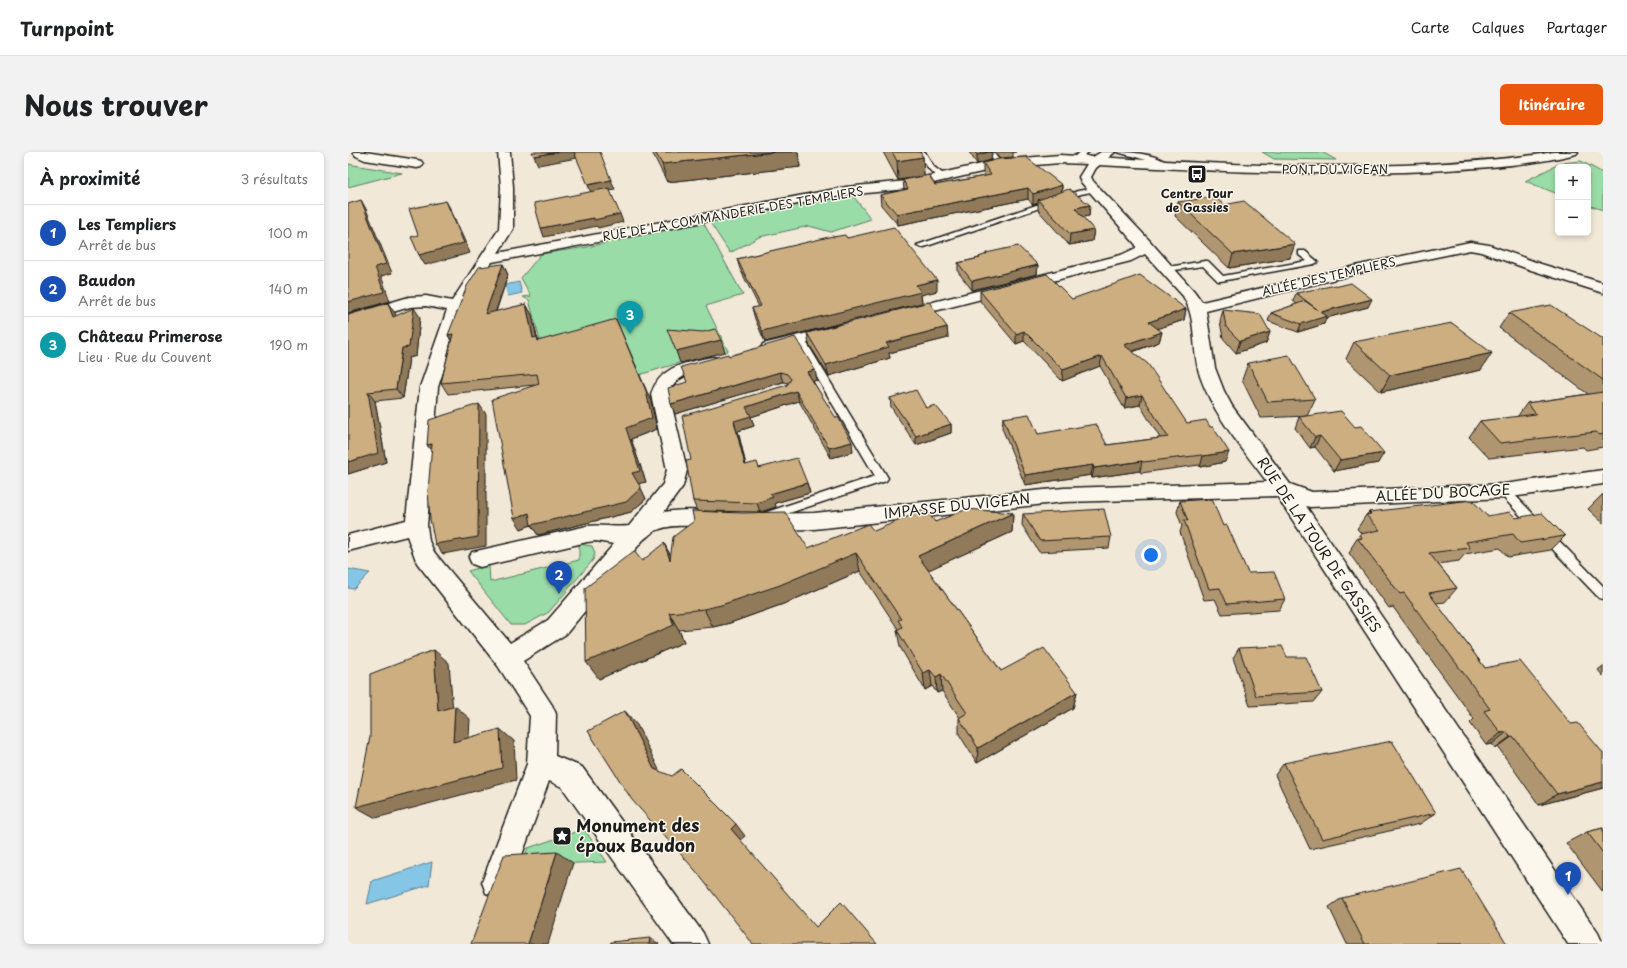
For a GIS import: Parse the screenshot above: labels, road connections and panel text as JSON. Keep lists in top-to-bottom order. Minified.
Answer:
{"streets":{"street":["PONT DU VIGEAN","RUE DE LA COMMANDERIE DES TEMPLIERS","ALLÉE DES TEMPLIERS","ALLÉE DU BOCAGE","IMPASSE DU VIGEAN","RUE DE LA TOUR DE GASSIES"]},"crossings":[["PONT DU VIGEAN","RUE DE LA COMMANDERIE DES TEMPLIERS"],["PONT DU VIGEAN","RUE DE LA TOUR DE GASSIES"],["RUE DE LA COMMANDERIE DES TEMPLIERS","RUE DE LA TOUR DE GASSIES"],["ALLÉE DES TEMPLIERS","RUE DE LA TOUR DE GASSIES"],["ALLÉE DU BOCAGE","IMPASSE DU VIGEAN"],["ALLÉE DU BOCAGE","RUE DE LA TOUR DE GASSIES"],["IMPASSE DU VIGEAN","RUE DE LA TOUR DE GASSIES"]],"places":{"bus stop":["Centre Tour de Gassies"],"place":["Monument des époux Baudon"]},"page":{"header":"Turnpoint","nav":["Carte","Calques","Partager"],"title":"Nous trouver","buttons":"Itinéraire","heading":["À proximité","3 résultats"],"map_buttons":["+","−"],"list":[{"mark":"1","name":"Les Templiers","note":"Arrêt de bus","value":"100 m"},{"mark":"2","name":"Baudon","note":"Arrêt de bus","value":"140 m"},{"mark":"3","name":"Château Primerose","note":"Lieu · Rue du Couvent","value":"190 m"}],"pins":["3","2","1"]}}
